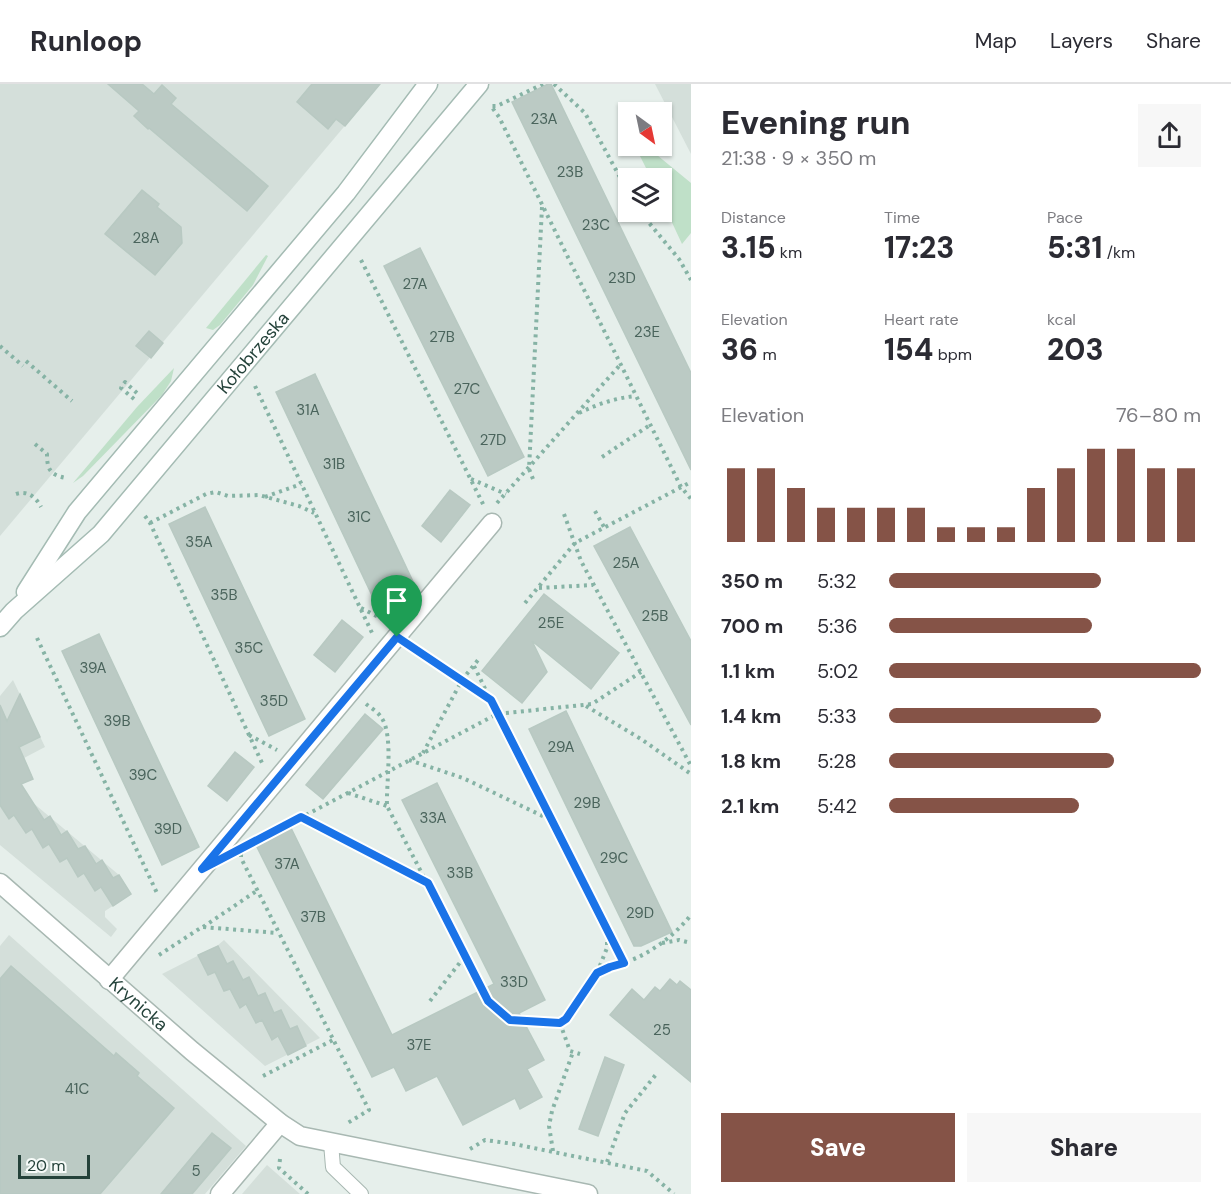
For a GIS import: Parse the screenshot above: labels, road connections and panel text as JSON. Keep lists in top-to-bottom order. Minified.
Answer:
{"streets":{"street":["Kołobrzeska","Krynicka"]},"house_numbers":["23A","23B","23C","28A","23D","27A","23E","27B","27C","31A","27D","31B","31C","35A","25A","35B","25B","25E","35C","39A","35D","39B","29A","39C","29B","33A","39D","29C","37A","33B","29D","37B","33D","25","37E","41C","5"],"scale_bar":"20 m","north":"bottom right","page":{"header":"Runloop","nav":["Map","Layers","Share"],"heading":["Evening run","21:38 · 9 × 350 m"],"stats":[["Distance","3.15 km"],["Time","17:23"],["Pace","5:31 /km"],["Elevation","36 m"],["Heart rate","154 bpm"],["kcal","203"]],"chart":["Elevation","76–80 m"],"list":[{"name":"350 m","note":"5:32"},{"name":"700 m","note":"5:36"},{"name":"1.1 km","note":"5:02"},{"name":"1.4 km","note":"5:33"},{"name":"1.8 km","note":"5:28"},{"name":"2.1 km","note":"5:42"}],"buttons":["Save","Share"],"scale":"20 m"}}
